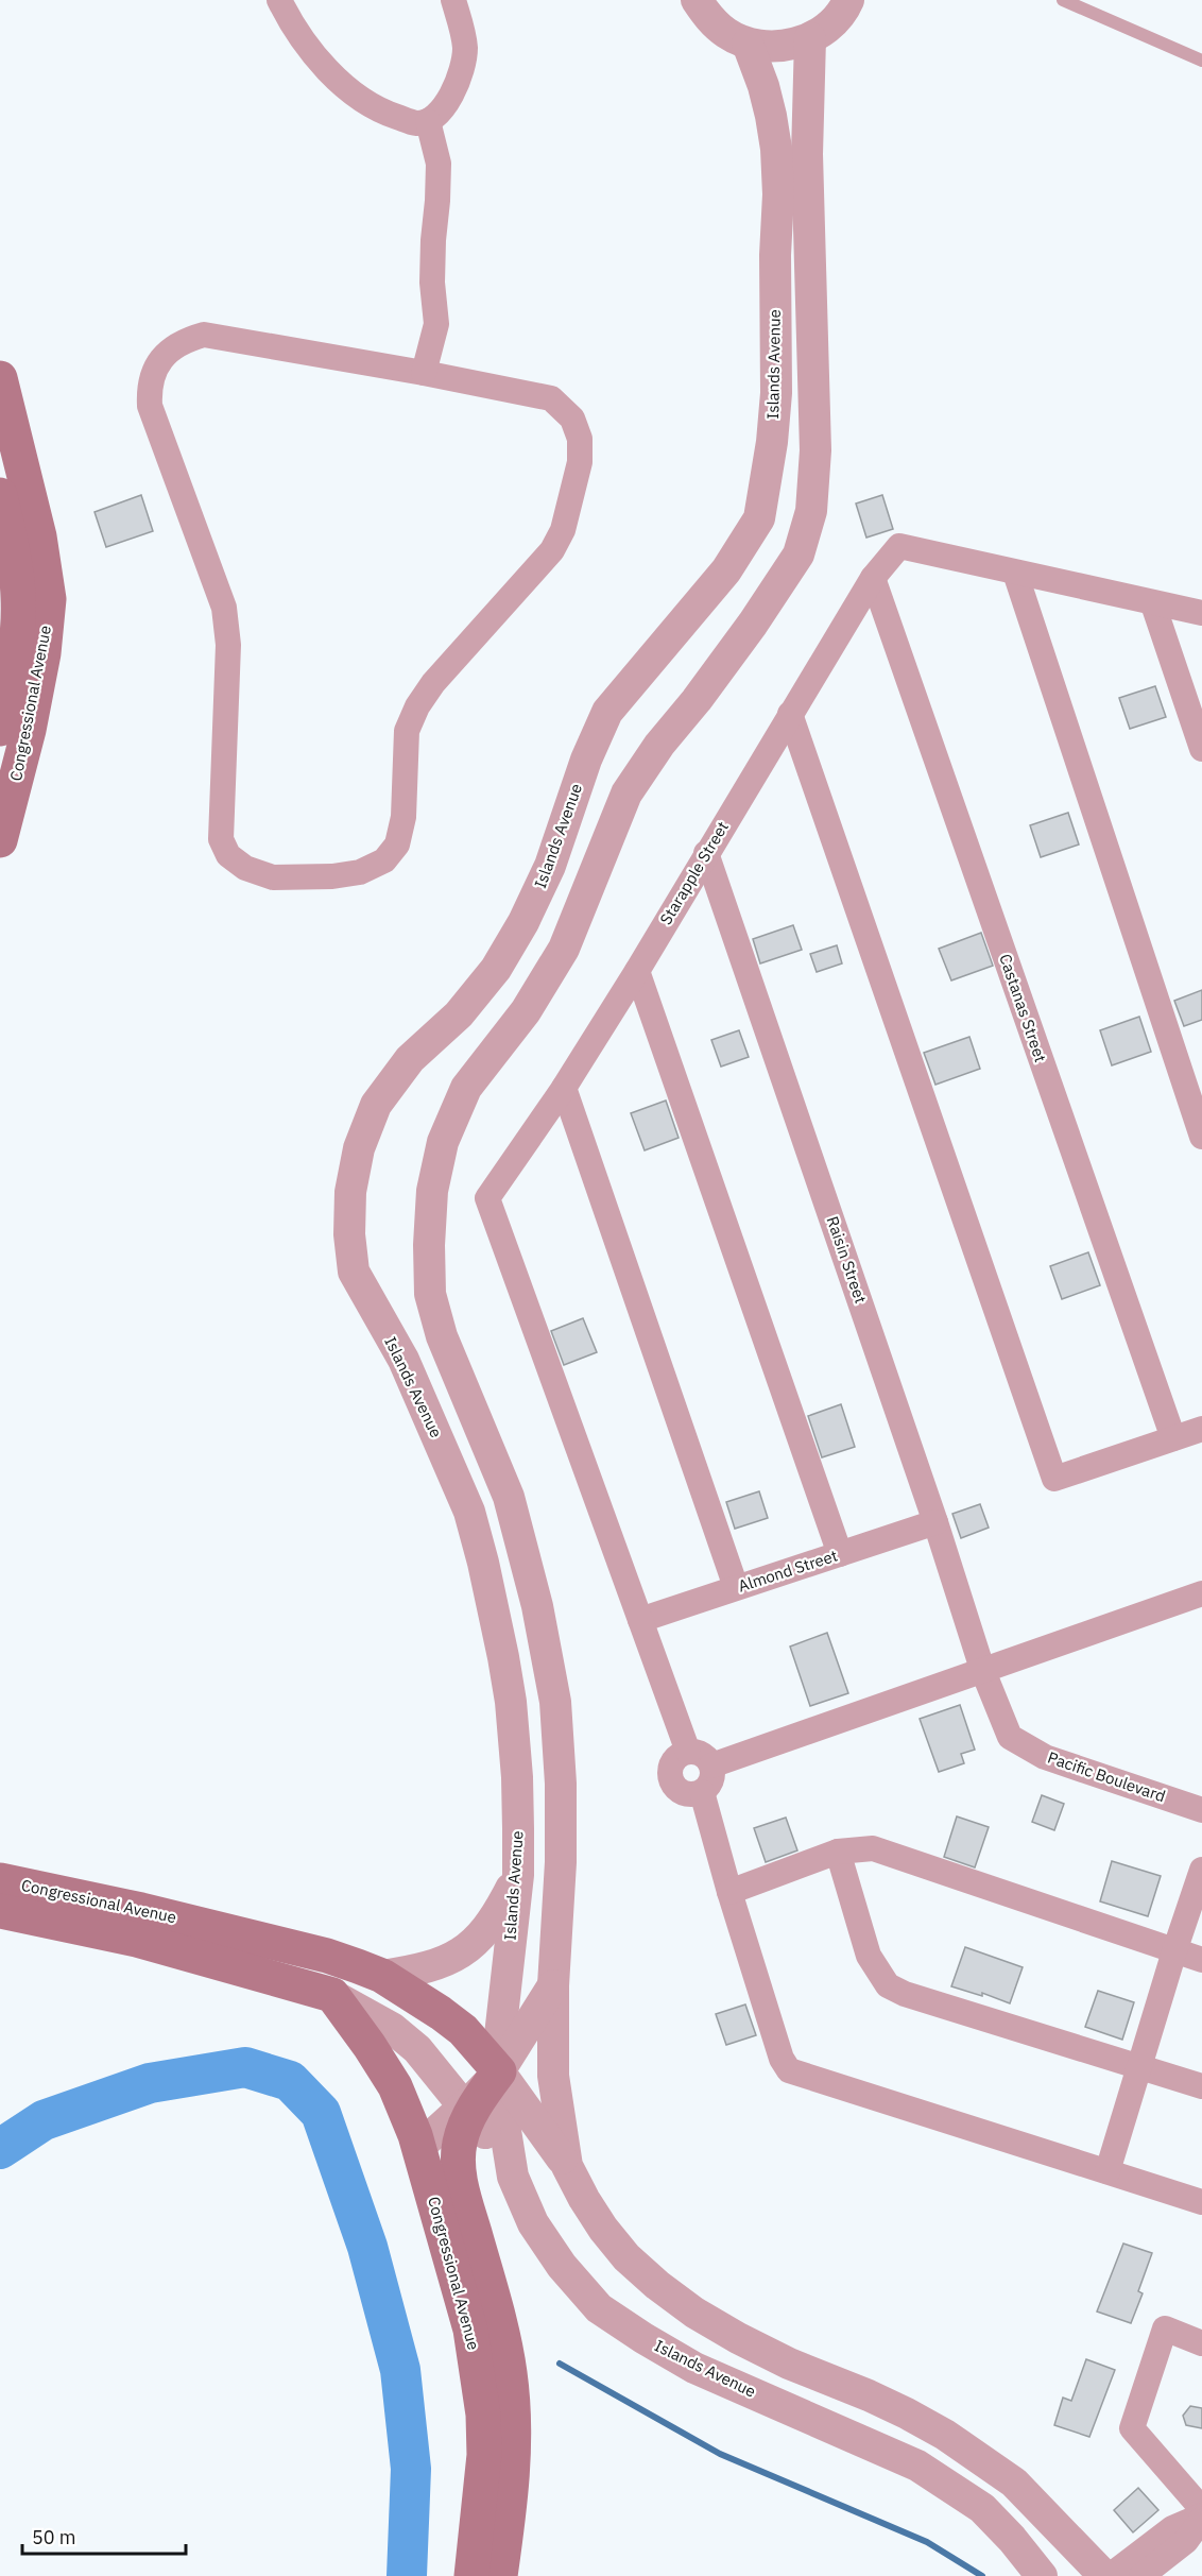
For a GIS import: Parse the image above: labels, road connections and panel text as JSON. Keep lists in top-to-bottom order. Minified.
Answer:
{"streets":{"main road":["Congressional Avenue"],"street":["Islands Avenue","Starapple Street","Castanas Street","Raisin Street","Almond Street","Pacific Boulevard"]},"crossings":[["Islands Avenue","Congressional Avenue"],["Starapple Street","Castanas Street"],["Starapple Street","Raisin Street"],["Starapple Street","Almond Street"],["Raisin Street","Almond Street"],["Raisin Street","Pacific Boulevard"]],"scale_bar":"50 m"}
